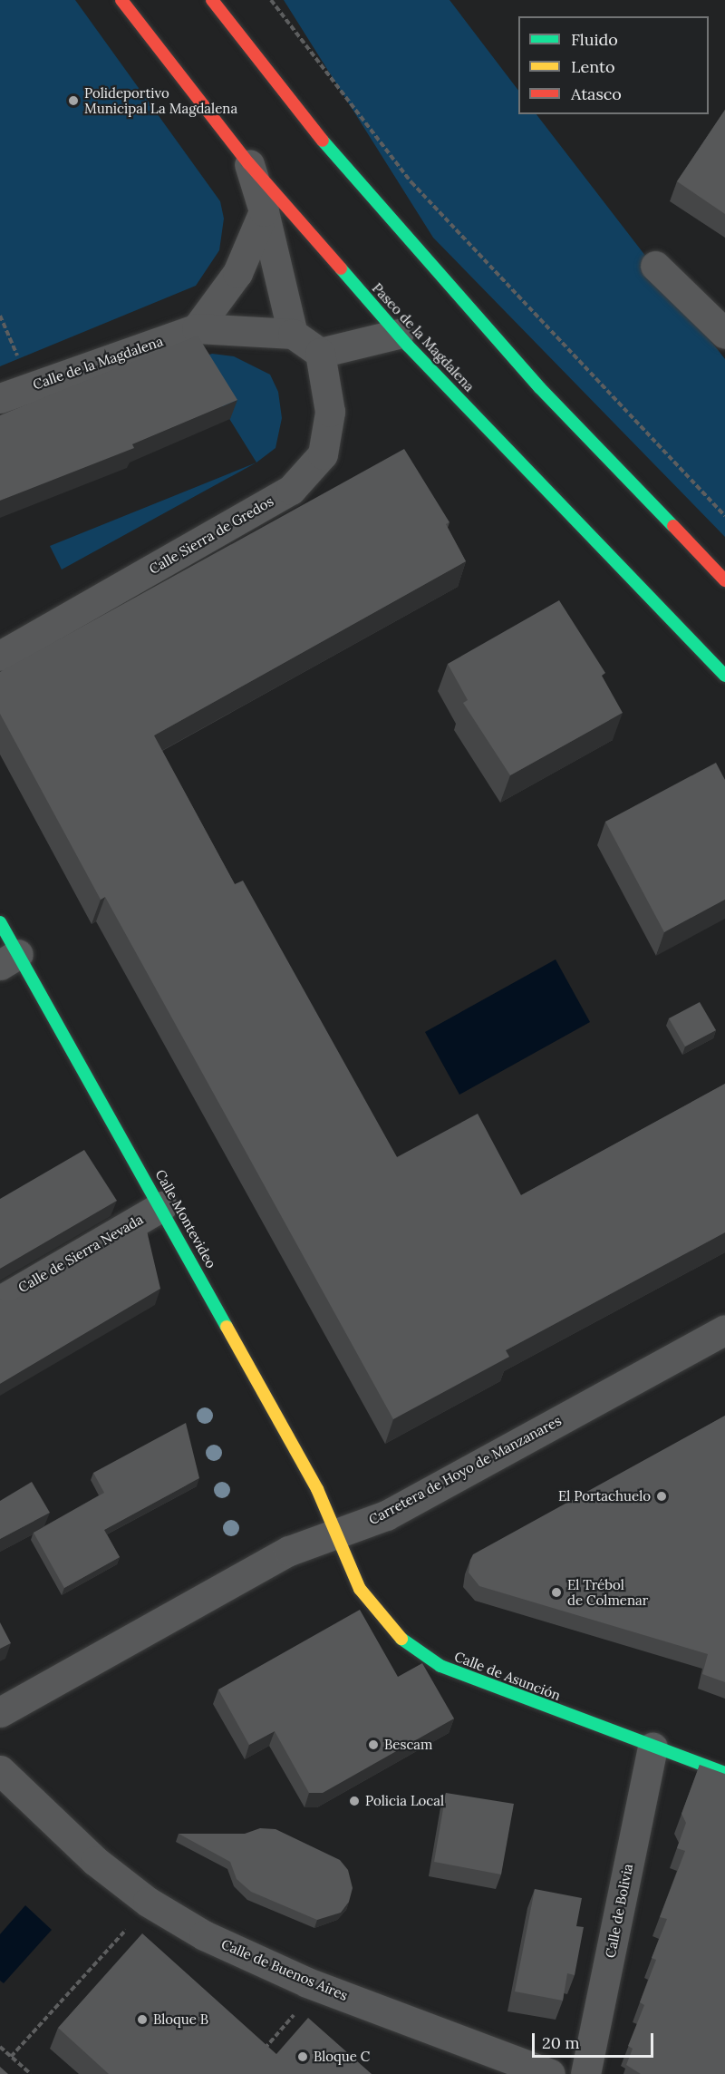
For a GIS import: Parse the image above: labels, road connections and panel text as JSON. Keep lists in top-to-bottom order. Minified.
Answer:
{"streets":{"main road":["Paseo de la Magdalena","Calle Montevideo","Calle de Asunción"],"street":["Calle de la Magdalena","Calle Sierra de Gredos","Calle de Sierra Nevada","Carretera de Hoyo de Manzanares","Calle de Bolivia","Calle de Buenos Aires"]},"crossings":[["Calle Montevideo","Calle de Sierra Nevada"],["Calle Montevideo","Carretera de Hoyo de Manzanares"],["Calle Montevideo","Calle de Asunción"],["Carretera de Hoyo de Manzanares","Calle de Asunción"],["Calle de Asunción","Calle de Bolivia"]],"places":["Polideportivo Municipal La Magdalena","El Portachuelo","El Trébol de Colmenar","Bescam","Policia Local","Bloque B","Bloque C"],"legend":["Fluido","Lento","Atasco"],"scale_bar":"20 m"}
